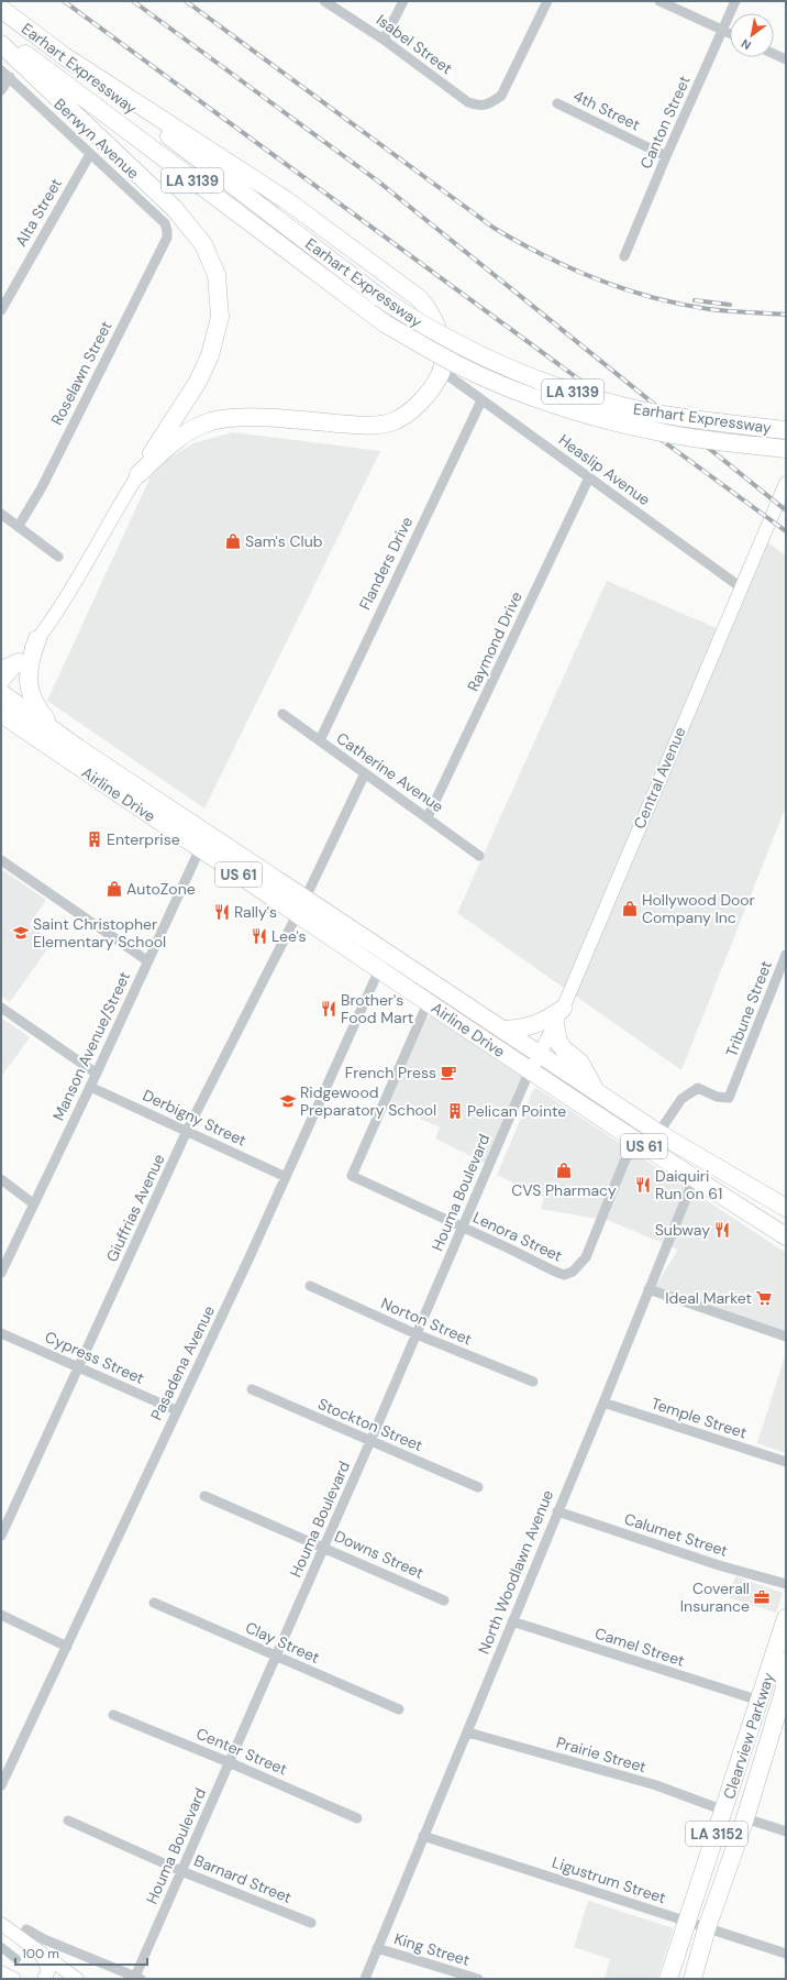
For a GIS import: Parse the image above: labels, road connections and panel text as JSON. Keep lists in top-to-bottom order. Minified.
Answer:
{"streets":{"highway":["Earhart Expressway","LA 3139","Airline Drive","US 61","Clearview Parkway","LA 3152"],"main road":["Central Avenue"],"street":["Isabel Street","4th Street","Canton Street","Berwyn Avenue","Alta Street","Roselawn Street","Heaslip Avenue","Flanders Drive","Raymond Drive","Catherine Avenue","Tribune Street","Manson Avenue/Street","Derbigny Street","Houma Boulevard","Giuffrias Avenue","Lenora Street","Norton Street","Cypress Street","Pasadena Avenue","Temple Street","Stockton Street","Calumet Street","Downs Street","North Woodlawn Avenue","Clay Street","Camel Street","Center Street","Prairie Street","Barnard Street","Ligustrum Street","King Street"]},"crossings":[["4th Street","Canton Street"],["Berwyn Avenue","Alta Street"],["Berwyn Avenue","Roselawn Street"],["Heaslip Avenue","Flanders Drive"],["Heaslip Avenue","Raymond Drive"],["Heaslip Avenue","Central Avenue"],["Flanders Drive","Catherine Avenue"],["Raymond Drive","Catherine Avenue"],["Catherine Avenue","Giuffrias Avenue"],["Central Avenue","Airline Drive"],["Central Avenue","Houma Boulevard"],["Airline Drive","Tribune Street"],["Airline Drive","Manson Avenue/Street"],["Airline Drive","Houma Boulevard"],["Airline Drive","Giuffrias Avenue"],["Airline Drive","Lenora Street"],["Airline Drive","Pasadena Avenue"],["Airline Drive","North Woodlawn Avenue"],["Manson Avenue/Street","Derbigny Street"],["Derbigny Street","Giuffrias Avenue"],["Derbigny Street","Pasadena Avenue"],["Houma Boulevard","Lenora Street"],["Houma Boulevard","Norton Street"],["Houma Boulevard","Stockton Street"],["Houma Boulevard","Downs Street"],["Houma Boulevard","Clay Street"],["Houma Boulevard","Center Street"],["Houma Boulevard","Barnard Street"],["Giuffrias Avenue","Cypress Street"],["Cypress Street","Pasadena Avenue"],["Temple Street","North Woodlawn Avenue"],["Calumet Street","North Woodlawn Avenue"],["North Woodlawn Avenue","Camel Street"],["North Woodlawn Avenue","Prairie Street"],["North Woodlawn Avenue","Ligustrum Street"],["North Woodlawn Avenue","King Street"],["Camel Street","Clearview Parkway"],["Clearview Parkway","Prairie Street"],["Clearview Parkway","Ligustrum Street"]],"places":{"shop":["Sam's Club","AutoZone","Hollywood Door Company Inc","CVS Pharmacy"],"building":["Enterprise","Pelican Pointe"],"restaurant":["Rally's","Lee's","Brother's Food Mart","Daiquiri Run on 61","Subway"],"school or university":["Saint Christopher Elementary School","Ridgewood Preparatory School"],"cafe":["French Press"],"supermarket":["Ideal Market"],"office":["Coverall Insurance"]},"scale_bar":"100 m","north":"bottom left"}
